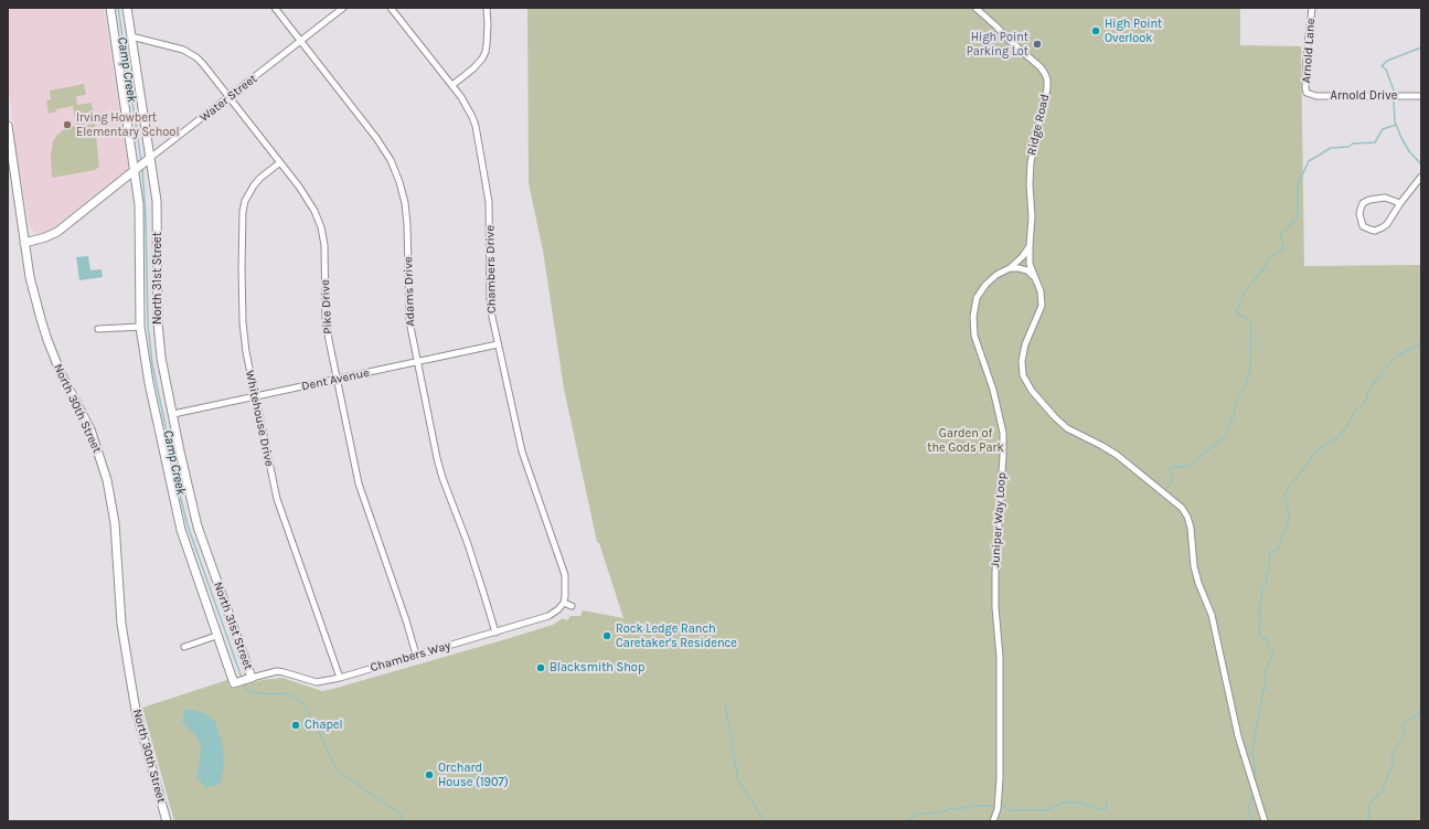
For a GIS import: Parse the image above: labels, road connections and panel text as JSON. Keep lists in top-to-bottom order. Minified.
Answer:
{"streets":{"main road":["Water Street","North 31st Street","North 30th Street"],"street":["Arnold Lane","Arnold Drive","Ridge Road","Chambers Drive","Adams Drive","Pike Drive","Dent Avenue","Whitehouse Drive","Juniper Way Loop","Chambers Way"]},"crossings":[["Arnold Lane","Arnold Drive"],["Water Street","North 31st Street"],["Water Street","Adams Drive"],["Water Street","Pike Drive"],["Water Street","North 30th Street"],["Chambers Drive","Dent Avenue"],["Chambers Drive","Chambers Way"],["North 31st Street","Pike Drive"],["North 31st Street","Dent Avenue"],["North 31st Street","Chambers Way"],["Adams Drive","Dent Avenue"],["Adams Drive","Chambers Way"],["Pike Drive","Dent Avenue"],["Pike Drive","Whitehouse Drive"],["Pike Drive","Chambers Way"],["Dent Avenue","Whitehouse Drive"],["Whitehouse Drive","Chambers Way"]],"water":["Camp Creek"],"parks":["Garden of the Gods Park"],"places":["High Point Overlook","High Point Parking Lot","Irving Howbert Elementary School","Rock Ledge Ranch Caretaker's Residence","Blacksmith Shop","Chapel","Orchard House (1907)"]}
